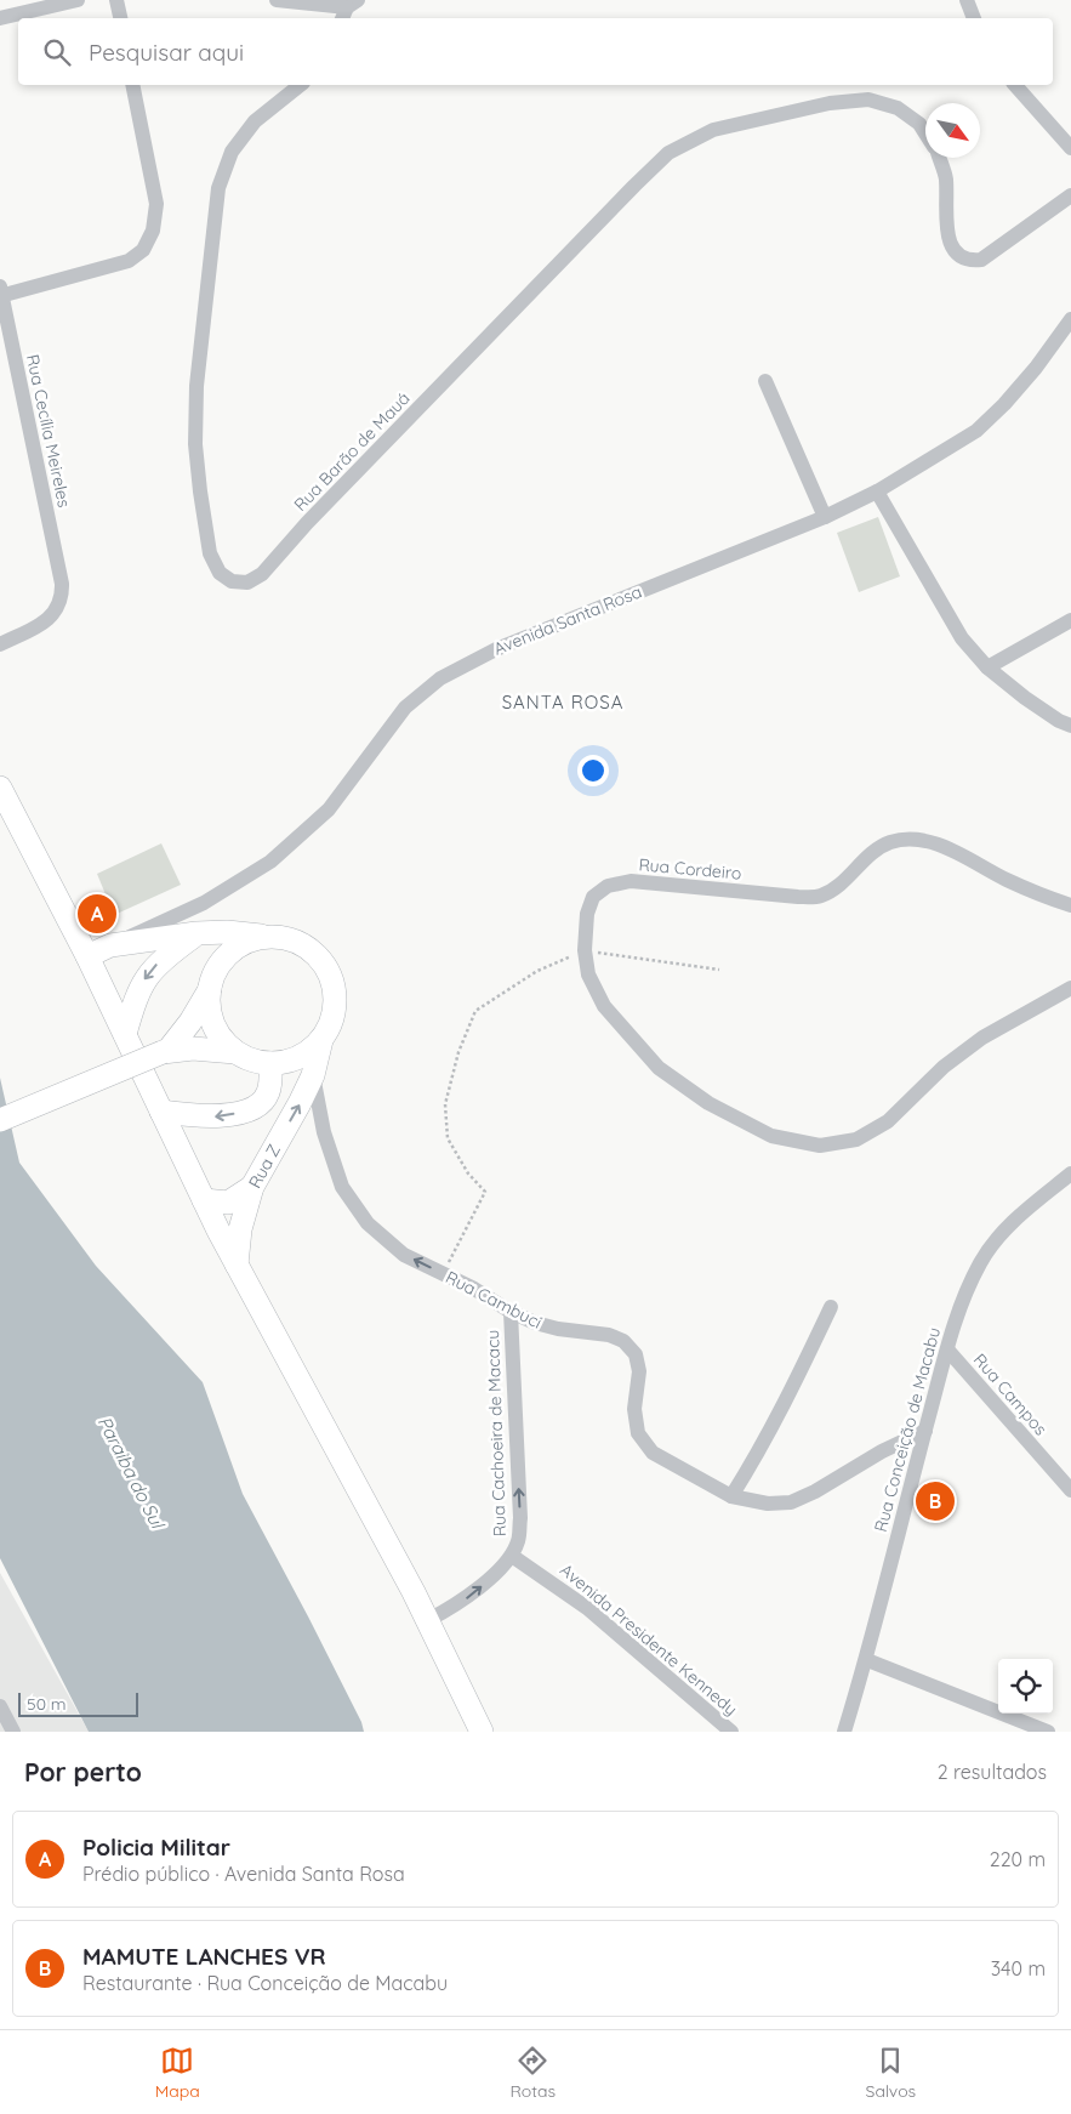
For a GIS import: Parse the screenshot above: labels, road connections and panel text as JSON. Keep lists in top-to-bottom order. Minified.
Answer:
{"streets":{"main road":["Avenida Santa Rosa","Rua Z"],"street":["Rua Cecília Meireles","Rua Barão de Mauá","Rua Cordeiro","Rua Cambuci","Rua Campos","Rua Conceição de Macabu","Rua Cachoeira de Macacu","Avenida Presidente Kennedy"]},"crossings":[["Rua Z","Rua Cambuci"],["Rua Cambuci","Rua Conceição de Macabu"],["Rua Cambuci","Rua Cachoeira de Macacu"],["Rua Campos","Rua Conceição de Macabu"],["Rua Cachoeira de Macacu","Avenida Presidente Kennedy"]],"one_way":["Rua Cachoeira de Macacu"],"districts":["SANTA ROSA"],"water":["Paraiba do Sul"],"scale_bar":"50 m","north":"bottom right","page":{"search":"Pesquisar aqui","pins":["A","B"],"scale":"50 m","heading":["Por perto","2 resultados"],"list":[{"mark":"A","name":"Policia Militar","note":"Prédio público · Avenida Santa Rosa","value":"220 m"},{"mark":"B","name":"MAMUTE LANCHES VR","note":"Restaurante · Rua Conceição de Macabu","value":"340 m"}],"nav":["Mapa","Rotas","Salvos"]}}
